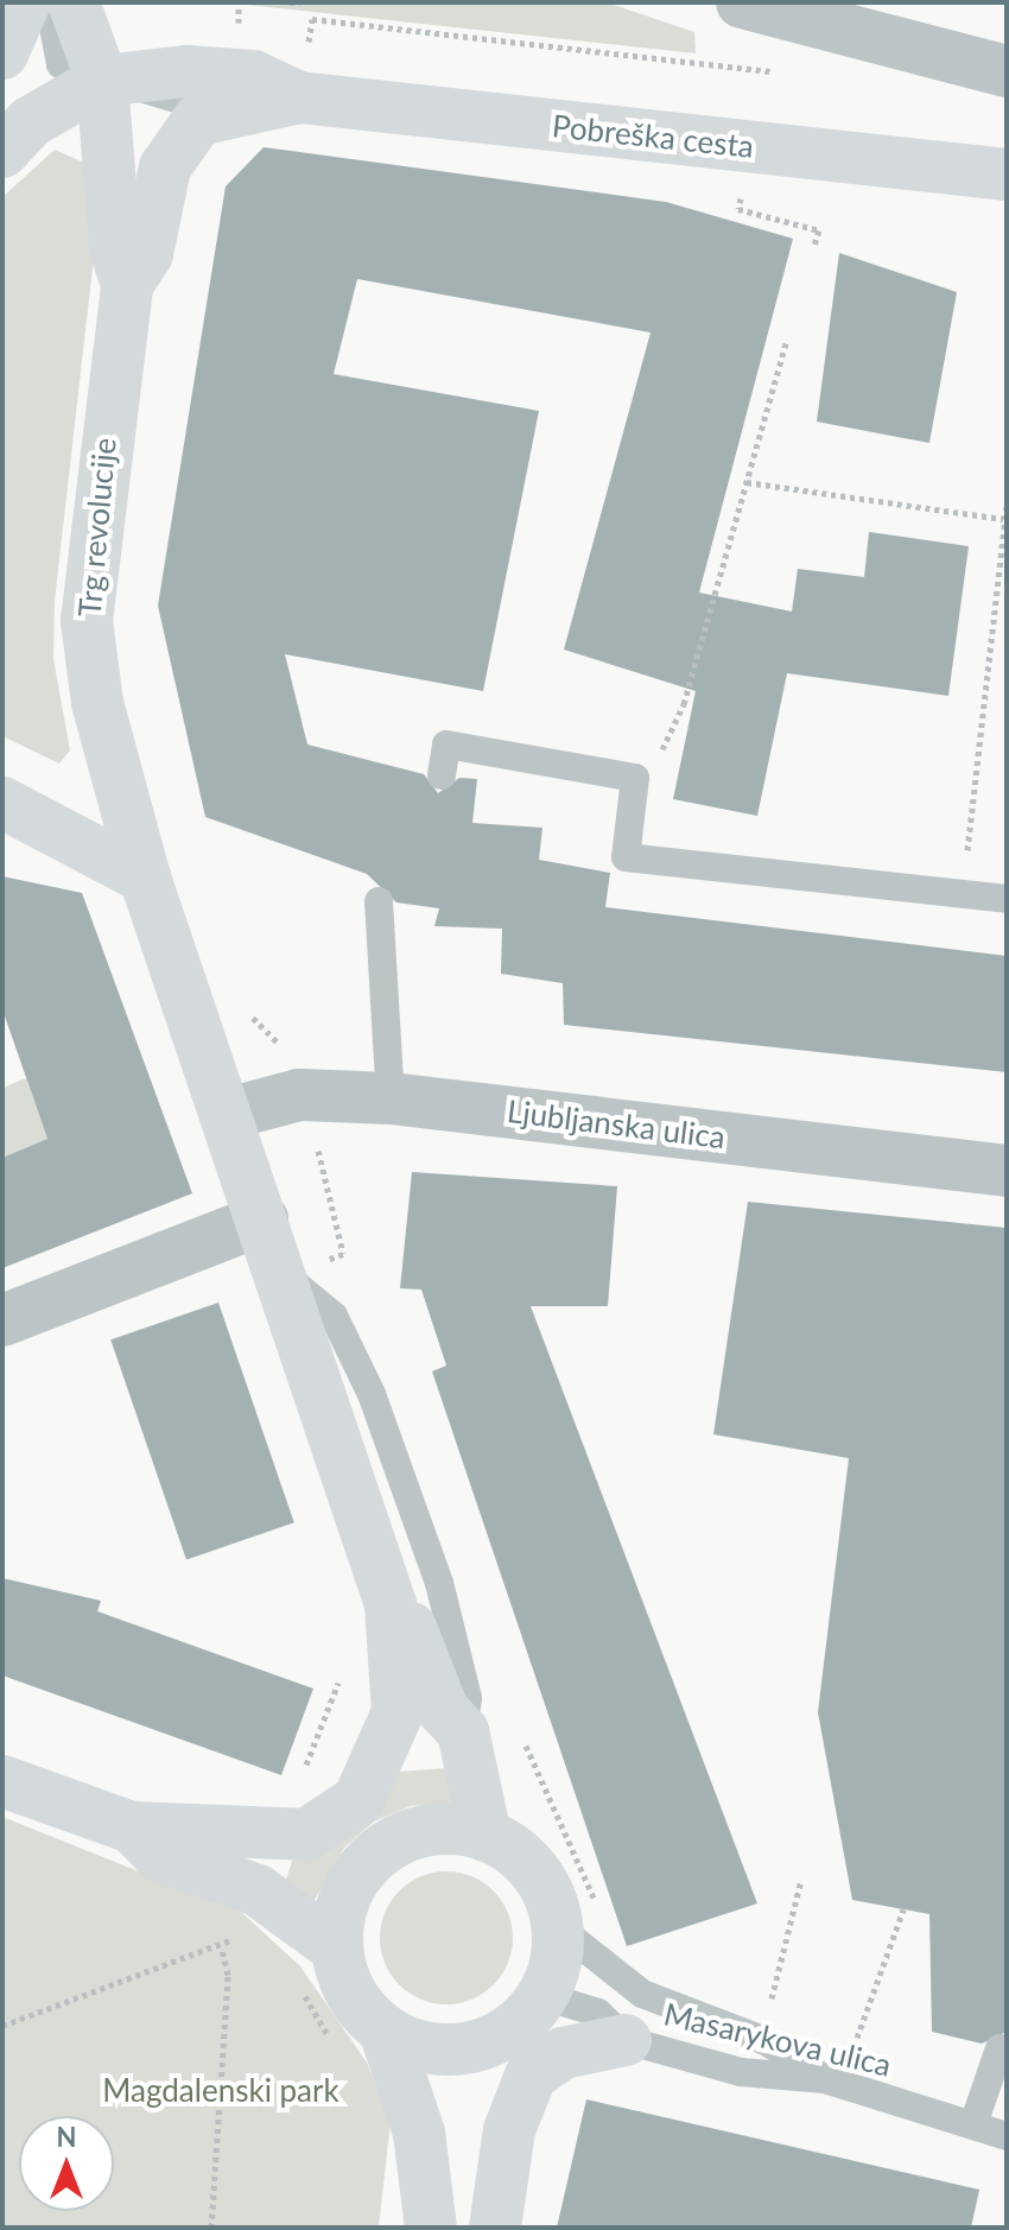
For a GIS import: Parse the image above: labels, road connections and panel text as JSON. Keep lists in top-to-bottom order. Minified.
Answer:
{"streets":{"street":["Pobreška cesta","Trg revolucije","Ljubljanska ulica"],"lane":["Masarykova ulica"]},"parks":["Magdalenski park"],"north":"top"}
